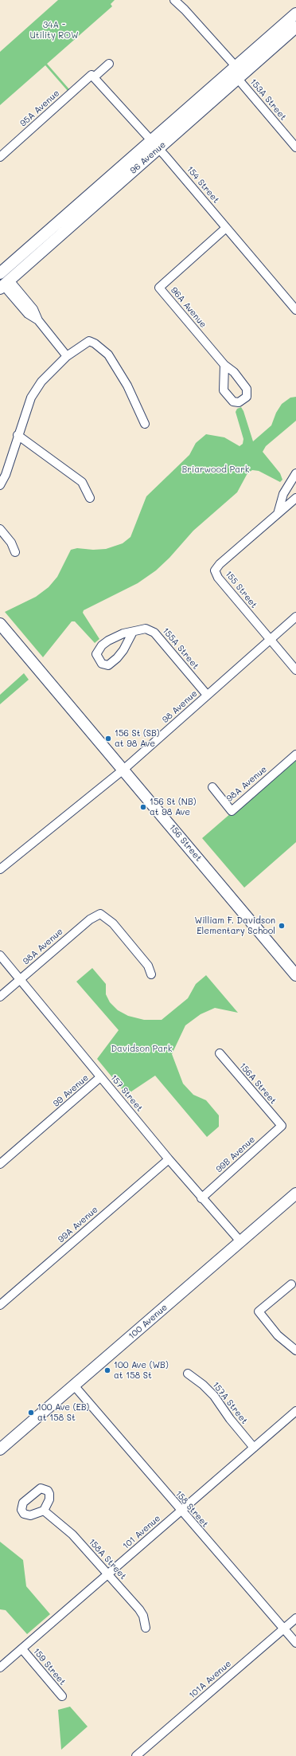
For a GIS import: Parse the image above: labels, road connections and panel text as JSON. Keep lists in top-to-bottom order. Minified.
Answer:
{"streets":{"main road":["96 Avenue","156 Street","100 Avenue"],"street":["153A Street","95A Avenue","154 Street","96A Avenue","155 Street","155A Street","98 Avenue","98A Avenue","156A Street","99 Avenue","157 Street","99B Avenue","99A Avenue","157A Street","158 Street","101 Avenue","158A Street","159 Street","101A Avenue"]},"crossings":[["153A Street","96 Avenue"],["95A Avenue","154 Street"],["96 Avenue","154 Street"],["154 Street","96A Avenue"],["155 Street","98 Avenue"],["155A Street","98 Avenue"],["98 Avenue","156 Street"],["98A Avenue","157 Street"],["156A Street","99B Avenue"],["99 Avenue","157 Street"],["157 Street","99B Avenue"],["157 Street","99A Avenue"],["157 Street","100 Avenue"],["100 Avenue","158 Street"],["157A Street","101 Avenue"],["158 Street","101 Avenue"],["158 Street","101A Avenue"],["101 Avenue","158A Street"],["101 Avenue","159 Street"]],"parks":["34A - Utility ROW","Briarwood Park","Davidson Park"],"places":["156 St (SB) at 98 Ave","156 St (NB) at 98 Ave","William F. Davidson Elementary School","100 Ave (WB) at 158 St","100 Ave (EB) at 158 St"]}
